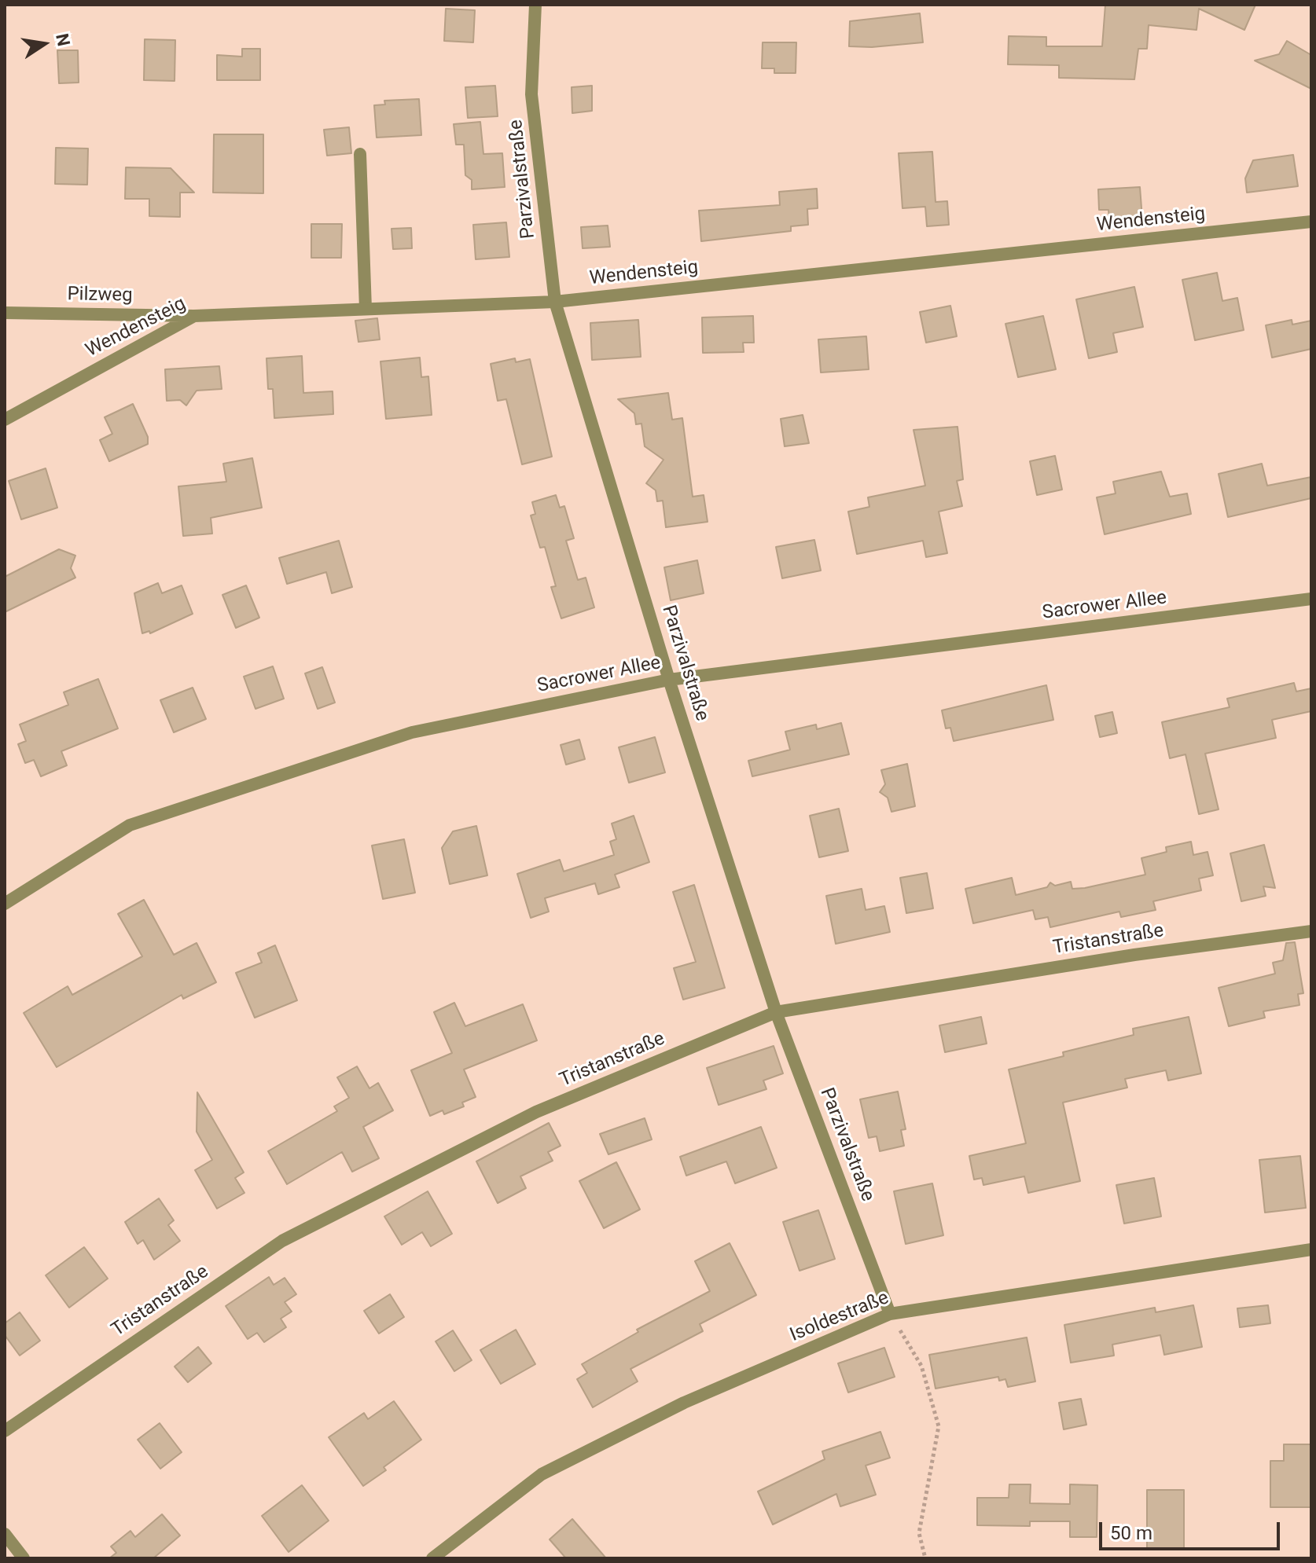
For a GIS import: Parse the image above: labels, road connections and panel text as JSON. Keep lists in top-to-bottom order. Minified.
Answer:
{"streets":{"street":["Parzivalstraße","Wendensteig","Pilzweg","Sacrower Allee","Tristanstraße","Isoldestraße"]},"crossings":[["Parzivalstraße","Wendensteig"],["Parzivalstraße","Sacrower Allee"],["Parzivalstraße","Tristanstraße"],["Parzivalstraße","Isoldestraße"],["Wendensteig","Pilzweg"]],"scale_bar":"50 m","north":"right"}
